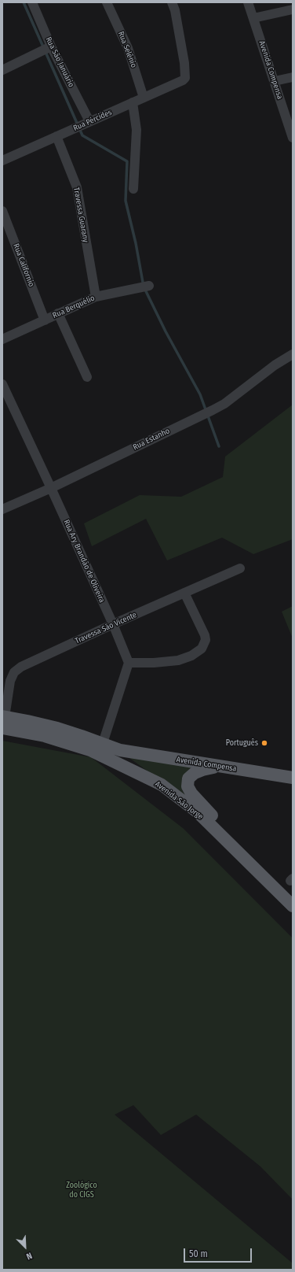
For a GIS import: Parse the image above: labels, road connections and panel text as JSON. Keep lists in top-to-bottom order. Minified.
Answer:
{"streets":{"main road":["Avenida Compensa","Avenida São Jorge"],"street":["Rua Selênio","Rua São Januário","Rua Pércides","Travessa Guarany","Rua Californio","Rua Berquélio","Rua Estanho","Rua Ary Brandão de Oliveira","Travessa São Vicente"]},"crossings":[["Rua Selênio","Rua Pércides"],["Rua São Januário","Rua Pércides"],["Rua Pércides","Travessa Guarany"],["Travessa Guarany","Rua Berquélio"],["Rua Californio","Rua Berquélio"],["Rua Estanho","Rua Ary Brandão de Oliveira"],["Rua Ary Brandão de Oliveira","Travessa São Vicente"],["Travessa São Vicente","Avenida São Jorge"]],"parks":["Zoológico do CIGS"],"places":["Português"],"scale_bar":"50 m","north":"bottom right"}
